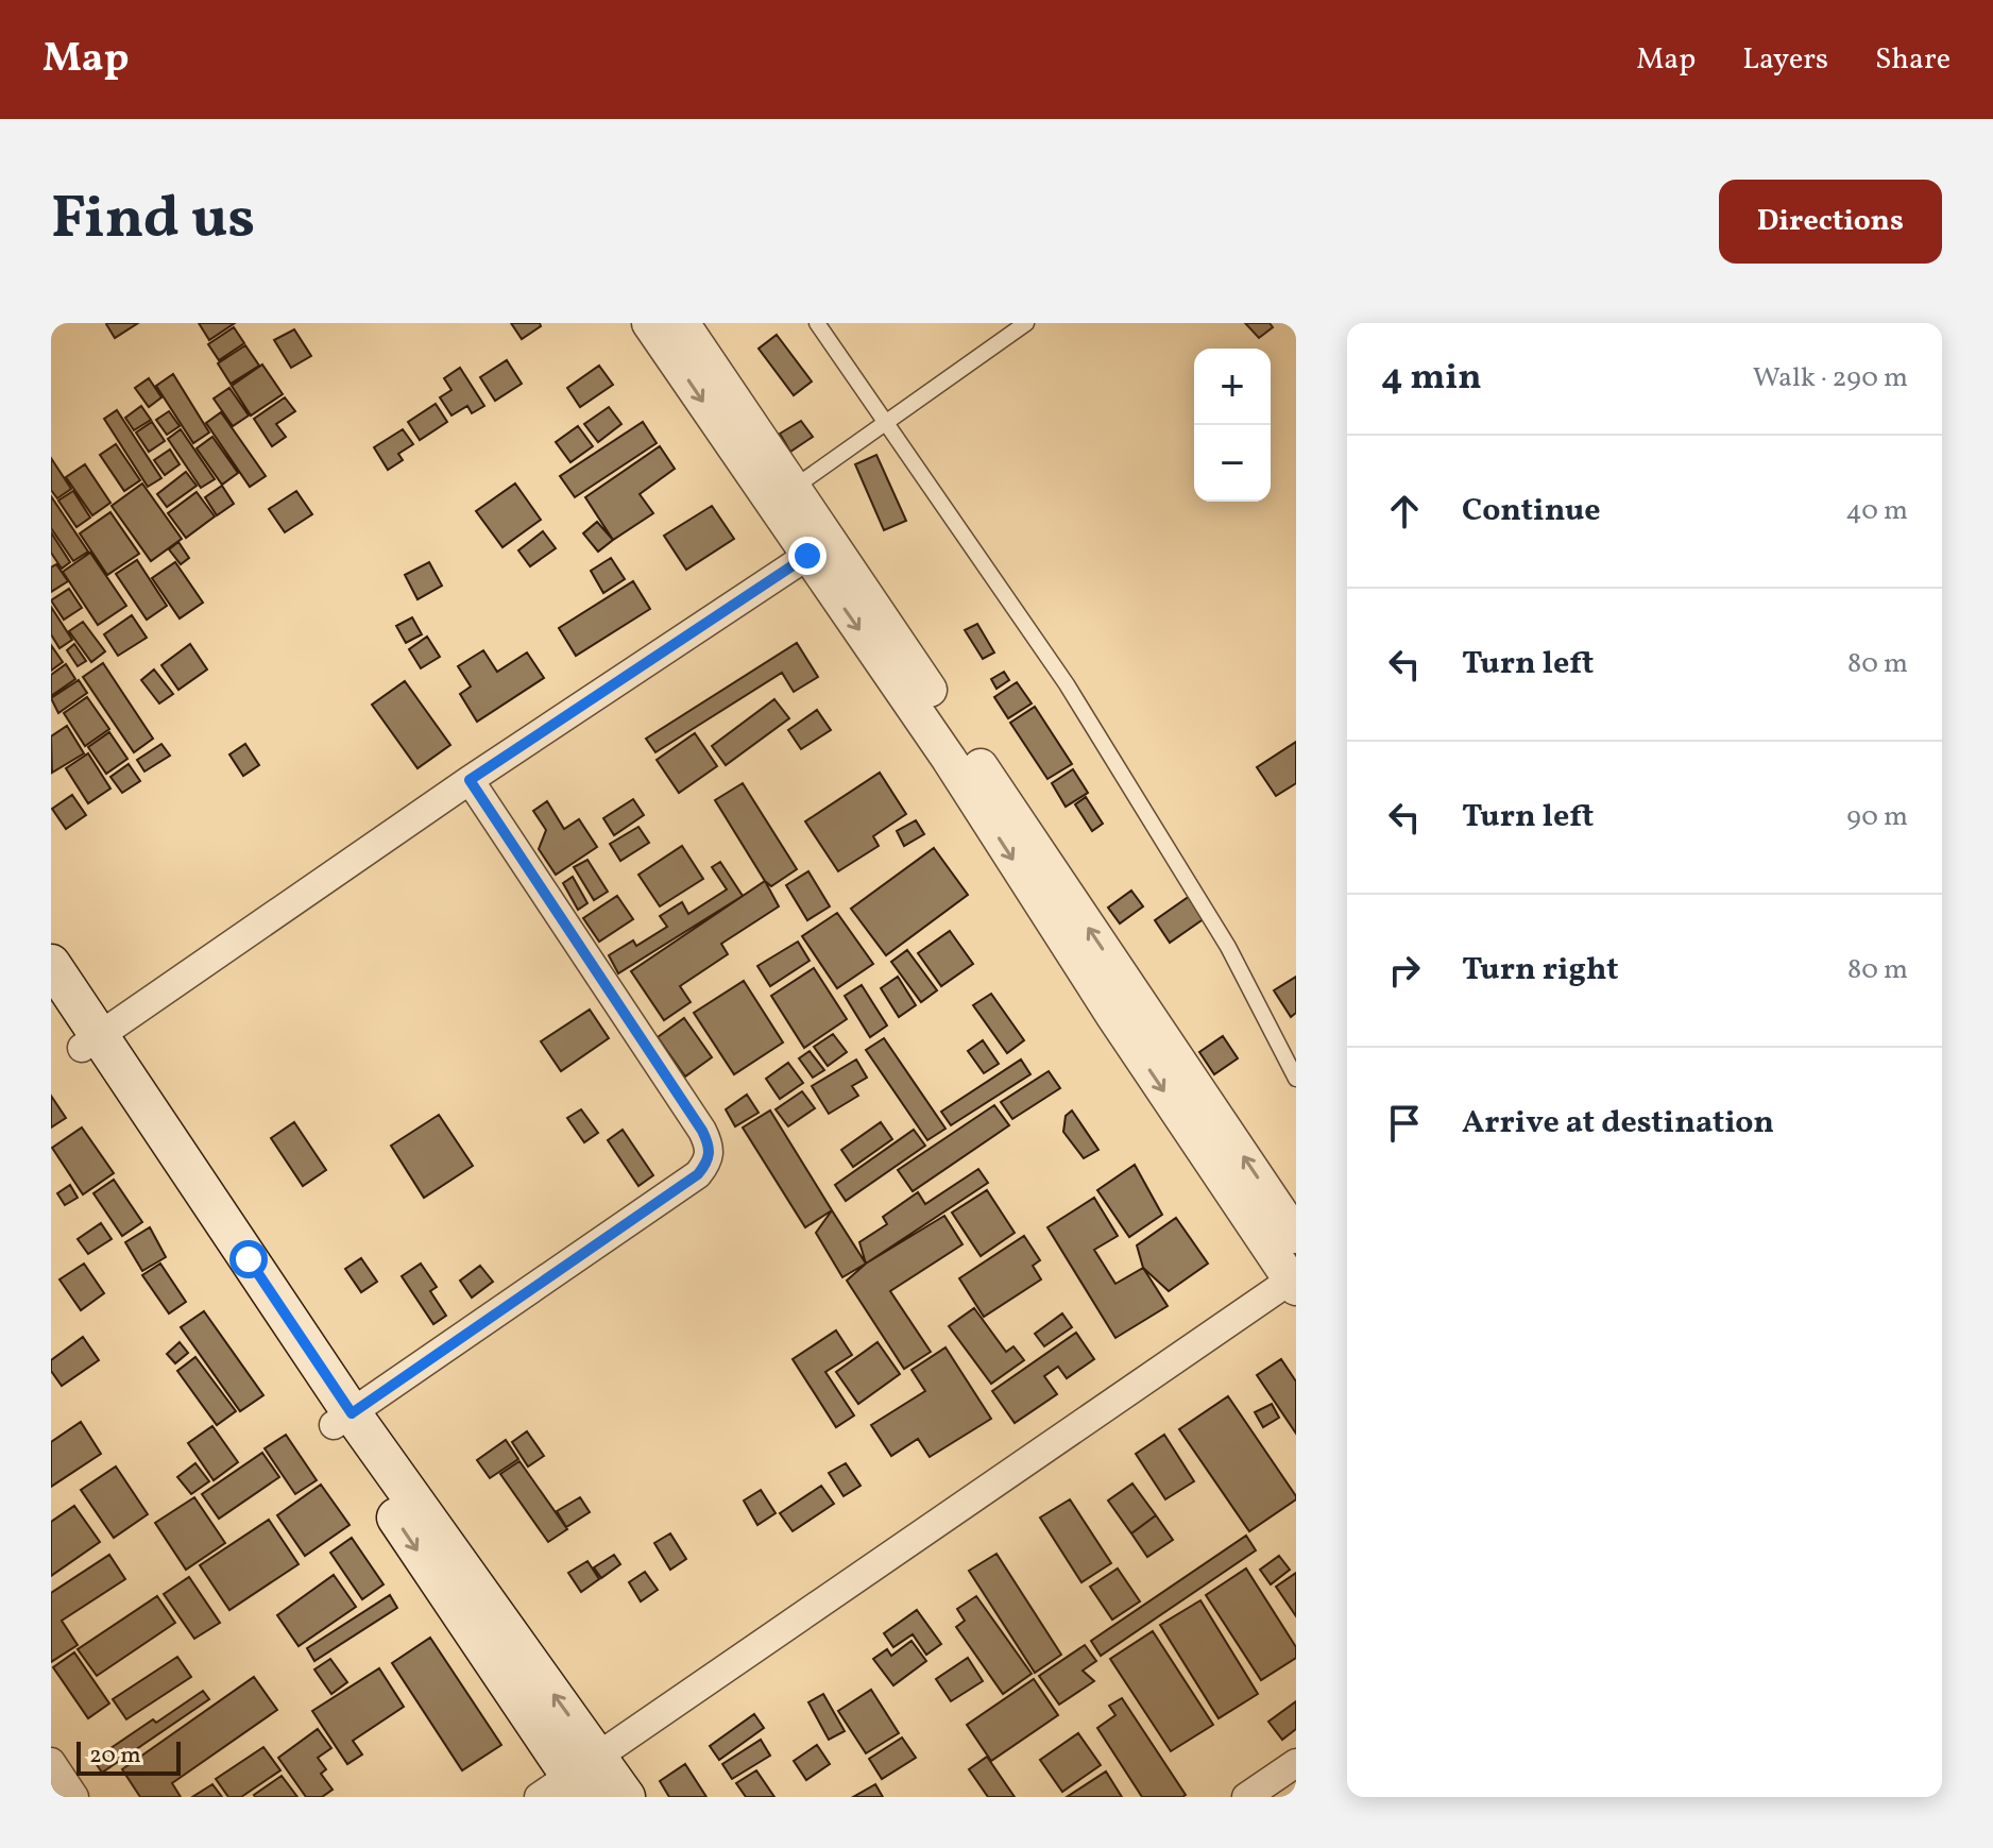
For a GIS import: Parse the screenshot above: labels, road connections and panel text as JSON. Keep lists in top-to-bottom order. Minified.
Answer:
{"scale_bar":"20 m","page":{"header":"Map","nav":["Map","Layers","Share"],"title":"Find us","buttons":"Directions","heading":["4 min","Walk · 290 m"],"map_buttons":["+","−"],"list":[["Continue","40 m"],["Turn left","80 m"],["Turn left","90 m"],["Turn right","80 m"],"Arrive at destination"],"scale":"20 m"}}
